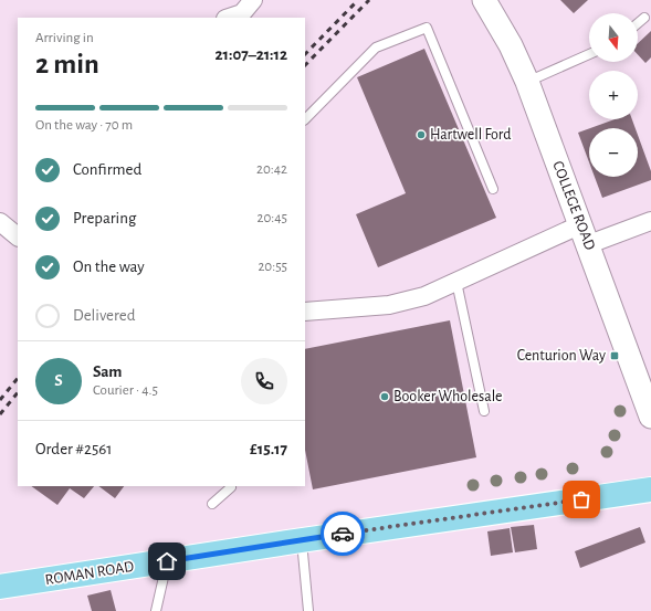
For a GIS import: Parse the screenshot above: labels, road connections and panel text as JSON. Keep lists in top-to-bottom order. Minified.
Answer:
{"streets":{"main road":["ROMAN ROAD"],"street":["COLLEGE ROAD"]},"places":{"other":["Hartwell Ford","Booker Wholesale"],"transit":["Centurion Way"]},"north":"bottom","page":{"map_buttons":["+","−"],"heading":["2 min","Arriving in","21:07–21:12"],"panel":["Sam","Courier · 4.5","Order #2561","£15.17"],"bar":"On the way · 70 m","list":[["Confirmed","20:42"],["Preparing","20:45"],["On the way","20:55"],"Delivered"],"round":"S"}}
